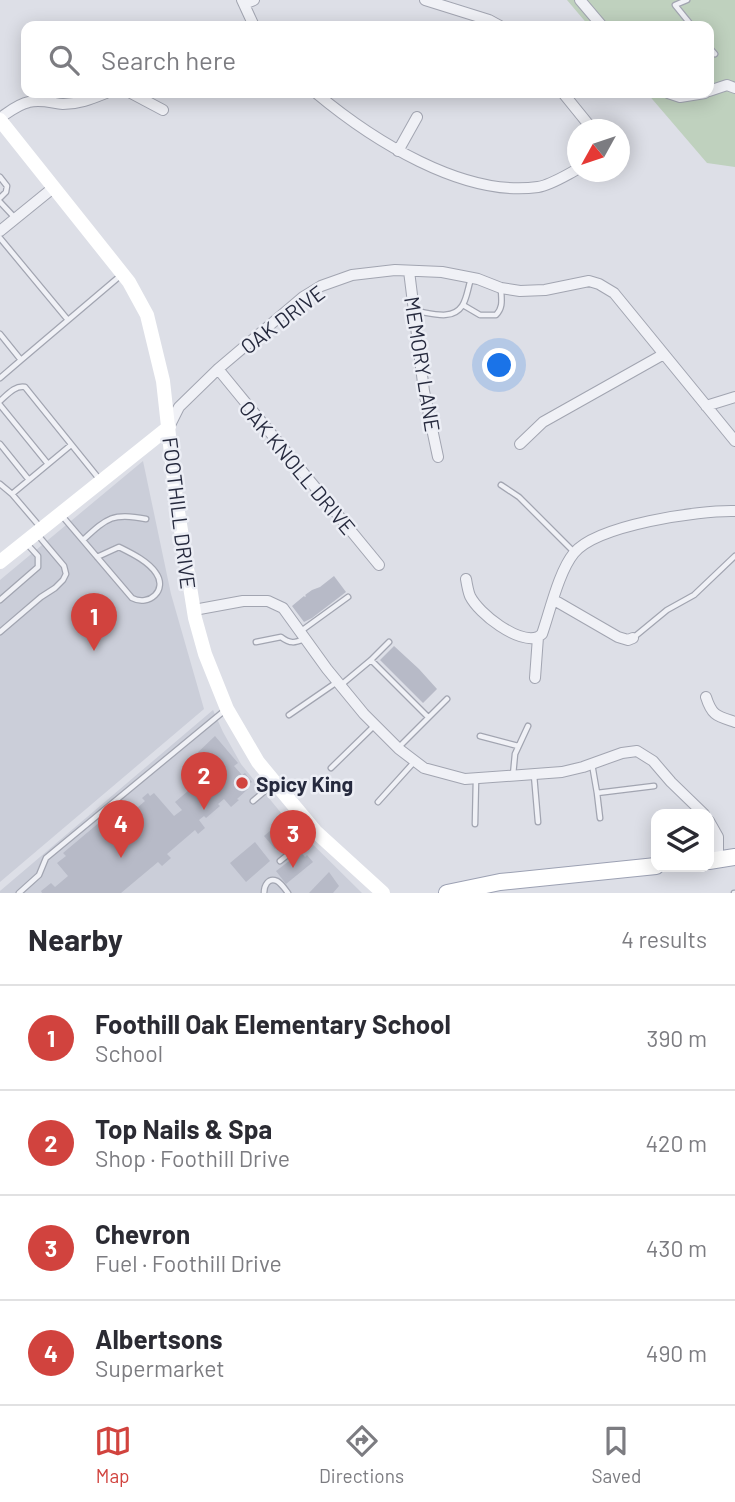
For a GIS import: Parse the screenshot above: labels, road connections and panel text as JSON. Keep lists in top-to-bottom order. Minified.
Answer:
{"streets":{"street":["OAK DRIVE","MEMORY LANE","OAK KNOLL DRIVE","FOOTHILL DRIVE"]},"crossings":[["OAK DRIVE","MEMORY LANE"],["OAK DRIVE","OAK KNOLL DRIVE"],["OAK DRIVE","FOOTHILL DRIVE"]],"places":["Spicy King"],"north":"bottom left","page":{"search":"Search here","pins":["1","2","4","3"],"heading":["Nearby","4 results"],"list":[{"mark":"1","name":"Foothill Oak Elementary School","note":"School","value":"390 m"},{"mark":"2","name":"Top Nails & Spa","note":"Shop · Foothill Drive","value":"420 m"},{"mark":"3","name":"Chevron","note":"Fuel · Foothill Drive","value":"430 m"},{"mark":"4","name":"Albertsons","note":"Supermarket","value":"490 m"}],"nav":["Map","Directions","Saved"]}}
